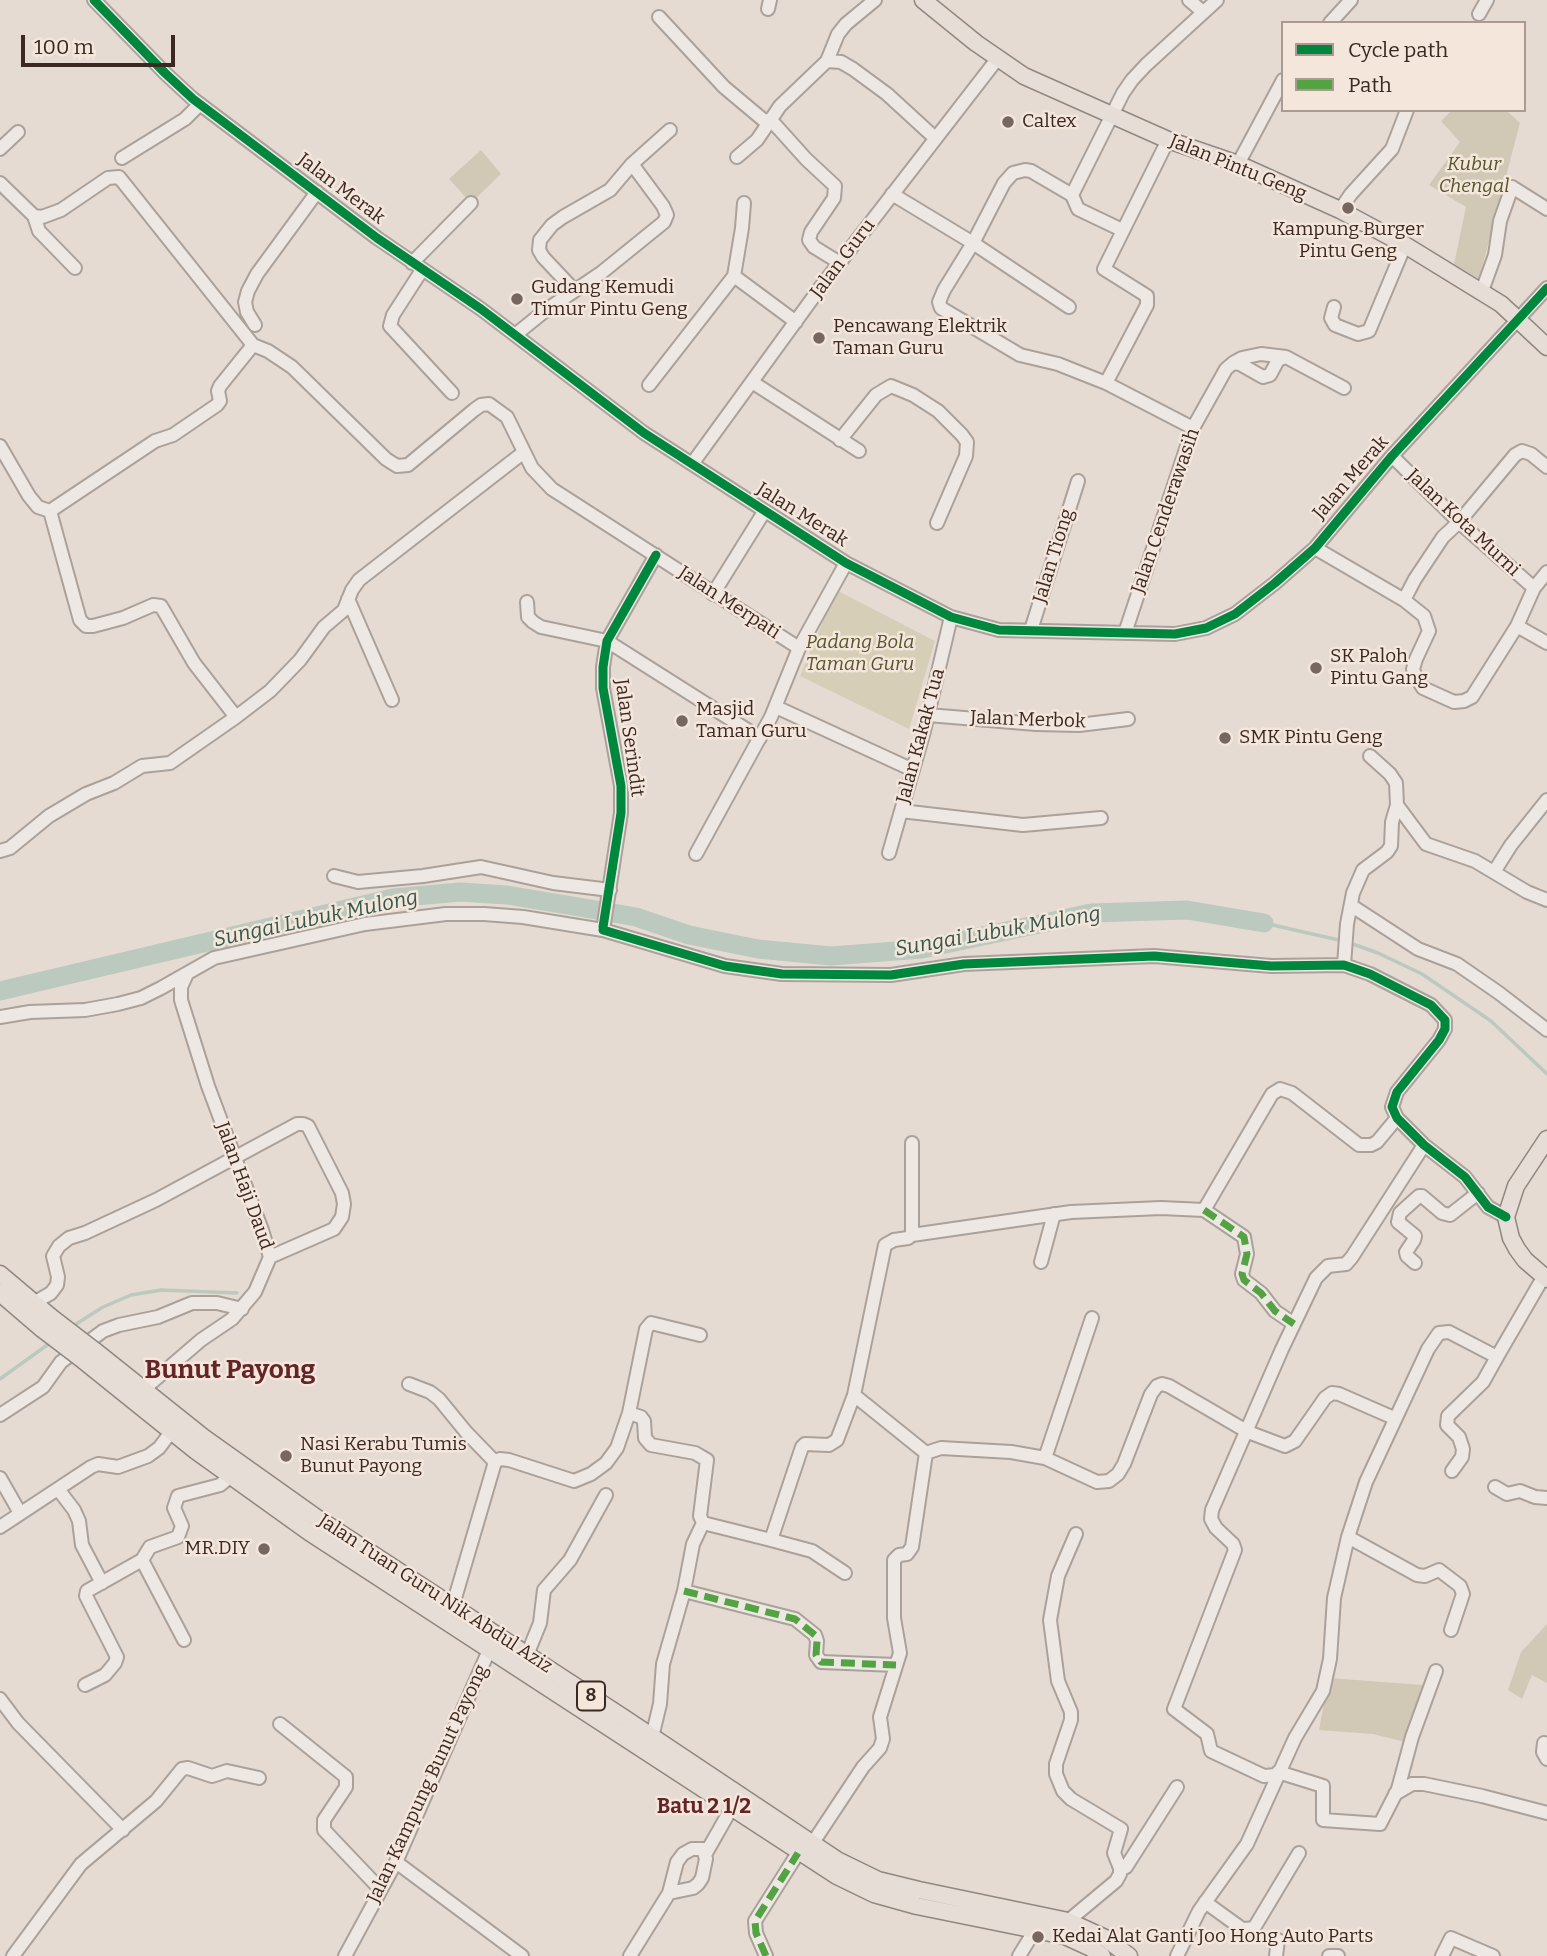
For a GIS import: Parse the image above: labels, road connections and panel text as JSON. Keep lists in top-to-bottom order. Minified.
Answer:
{"streets":{"main road":["Jalan Pintu Geng","Jalan Tuan Guru Nik Abdul Aziz","8"],"street":["Jalan Merak","Jalan Guru","Jalan Cenderawasih","Jalan Kota Murni","Jalan Tiong","Jalan Merpati","Jalan Merbok","Jalan Kakak Tua","Jalan Serindit","Jalan Haji Daud","Jalan Kampung Bunut Payong"]},"crossings":[["Jalan Pintu Geng","Jalan Merak"],["Jalan Pintu Geng","Jalan Guru"],["Jalan Merak","Jalan Guru"],["Jalan Merak","Jalan Cenderawasih"],["Jalan Merak","Jalan Kota Murni"],["Jalan Merak","Jalan Tiong"],["Jalan Merak","Jalan Kakak Tua"],["Jalan Merpati","Jalan Serindit"],["Jalan Merbok","Jalan Kakak Tua"],["Jalan Haji Daud","Jalan Tuan Guru Nik Abdul Aziz"],["Jalan Tuan Guru Nik Abdul Aziz","Jalan Kampung Bunut Payong"]],"districts":["Bunut Payong","Batu 2 1/2"],"water":["Sungai Lubuk Mulong"],"parks":["Kubur Chengal","Padang Bola Taman Guru"],"places":["Caltex","Kampung Burger Pintu Geng","Gudang Kemudi Timur Pintu Geng","Pencawang Elektrik Taman Guru","SK Paloh Pintu Gang","Masjid Taman Guru","SMK Pintu Geng","Nasi Kerabu Tumis Bunut Payong","MR.DIY","Kedai Alat Ganti Joo Hong Auto Parts"],"legend":["Cycle path","Path"],"scale_bar":"100 m"}
